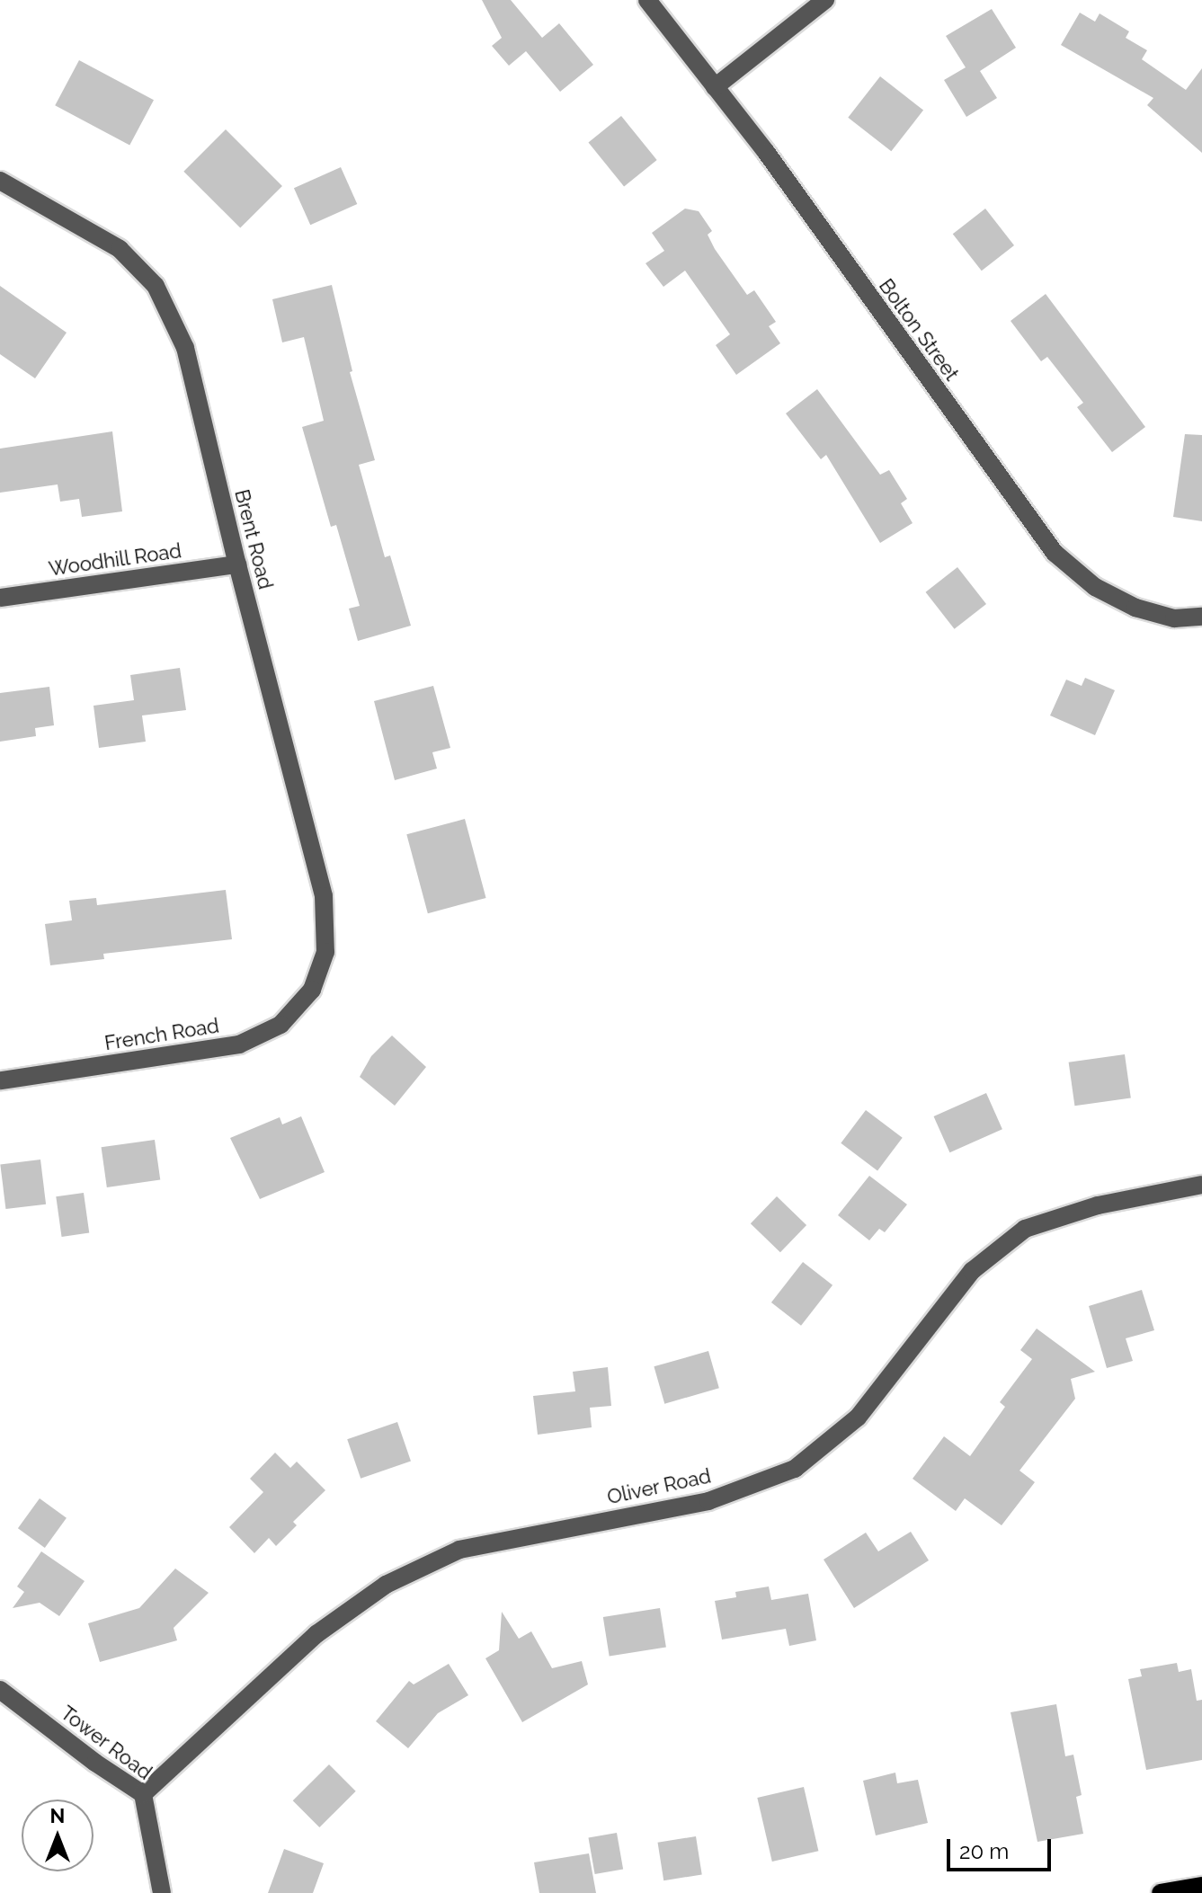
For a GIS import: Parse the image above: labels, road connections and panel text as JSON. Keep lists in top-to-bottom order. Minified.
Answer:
{"streets":{"street":["Bolton Street","Brent Road","Woodhill Road","French Road","Oliver Road","Tower Road"]},"crossings":[["Brent Road","Woodhill Road"],["Brent Road","French Road"],["Oliver Road","Tower Road"]],"scale_bar":"20 m","north":"top"}
